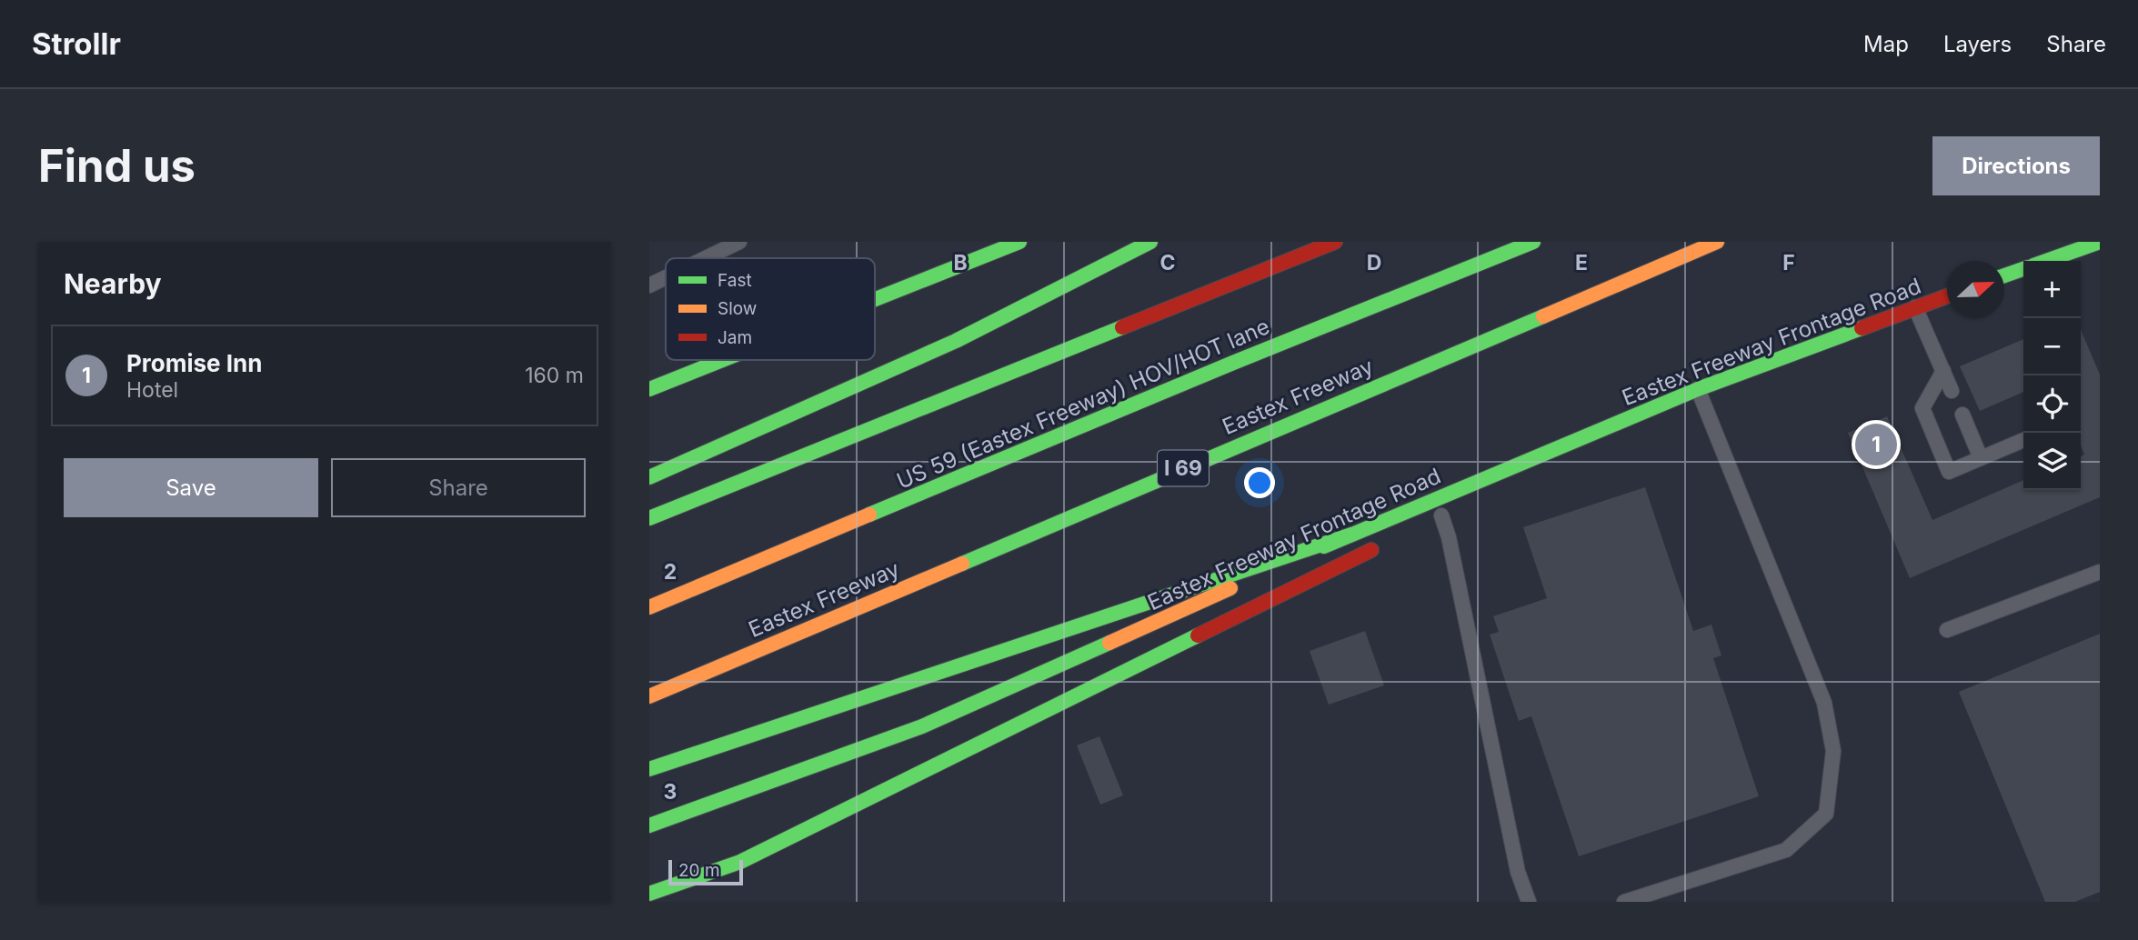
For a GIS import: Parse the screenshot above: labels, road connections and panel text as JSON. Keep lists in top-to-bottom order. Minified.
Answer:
{"streets":{"main road":["Eastex Freeway Frontage Road","Eastex Freeway","US 59 (Eastex Freeway) HOV/HOT lane","I 69"]},"legend":["Fast","Slow","Jam"],"scale_bar":"20 m","north":"right","page":{"header":"Strollr","nav":["Map","Layers","Share"],"buttons":["Directions",["Save","Share"]],"title":"Find us","heading":"Nearby","map_buttons":["+","−"],"list":[{"mark":"1","name":"Promise Inn","note":"Hotel","value":"160 m"}],"pins":"1","scale":"20 m"},"grid":{"columns":["B","C","D","E","F"],"rows":["2","3"]}}
